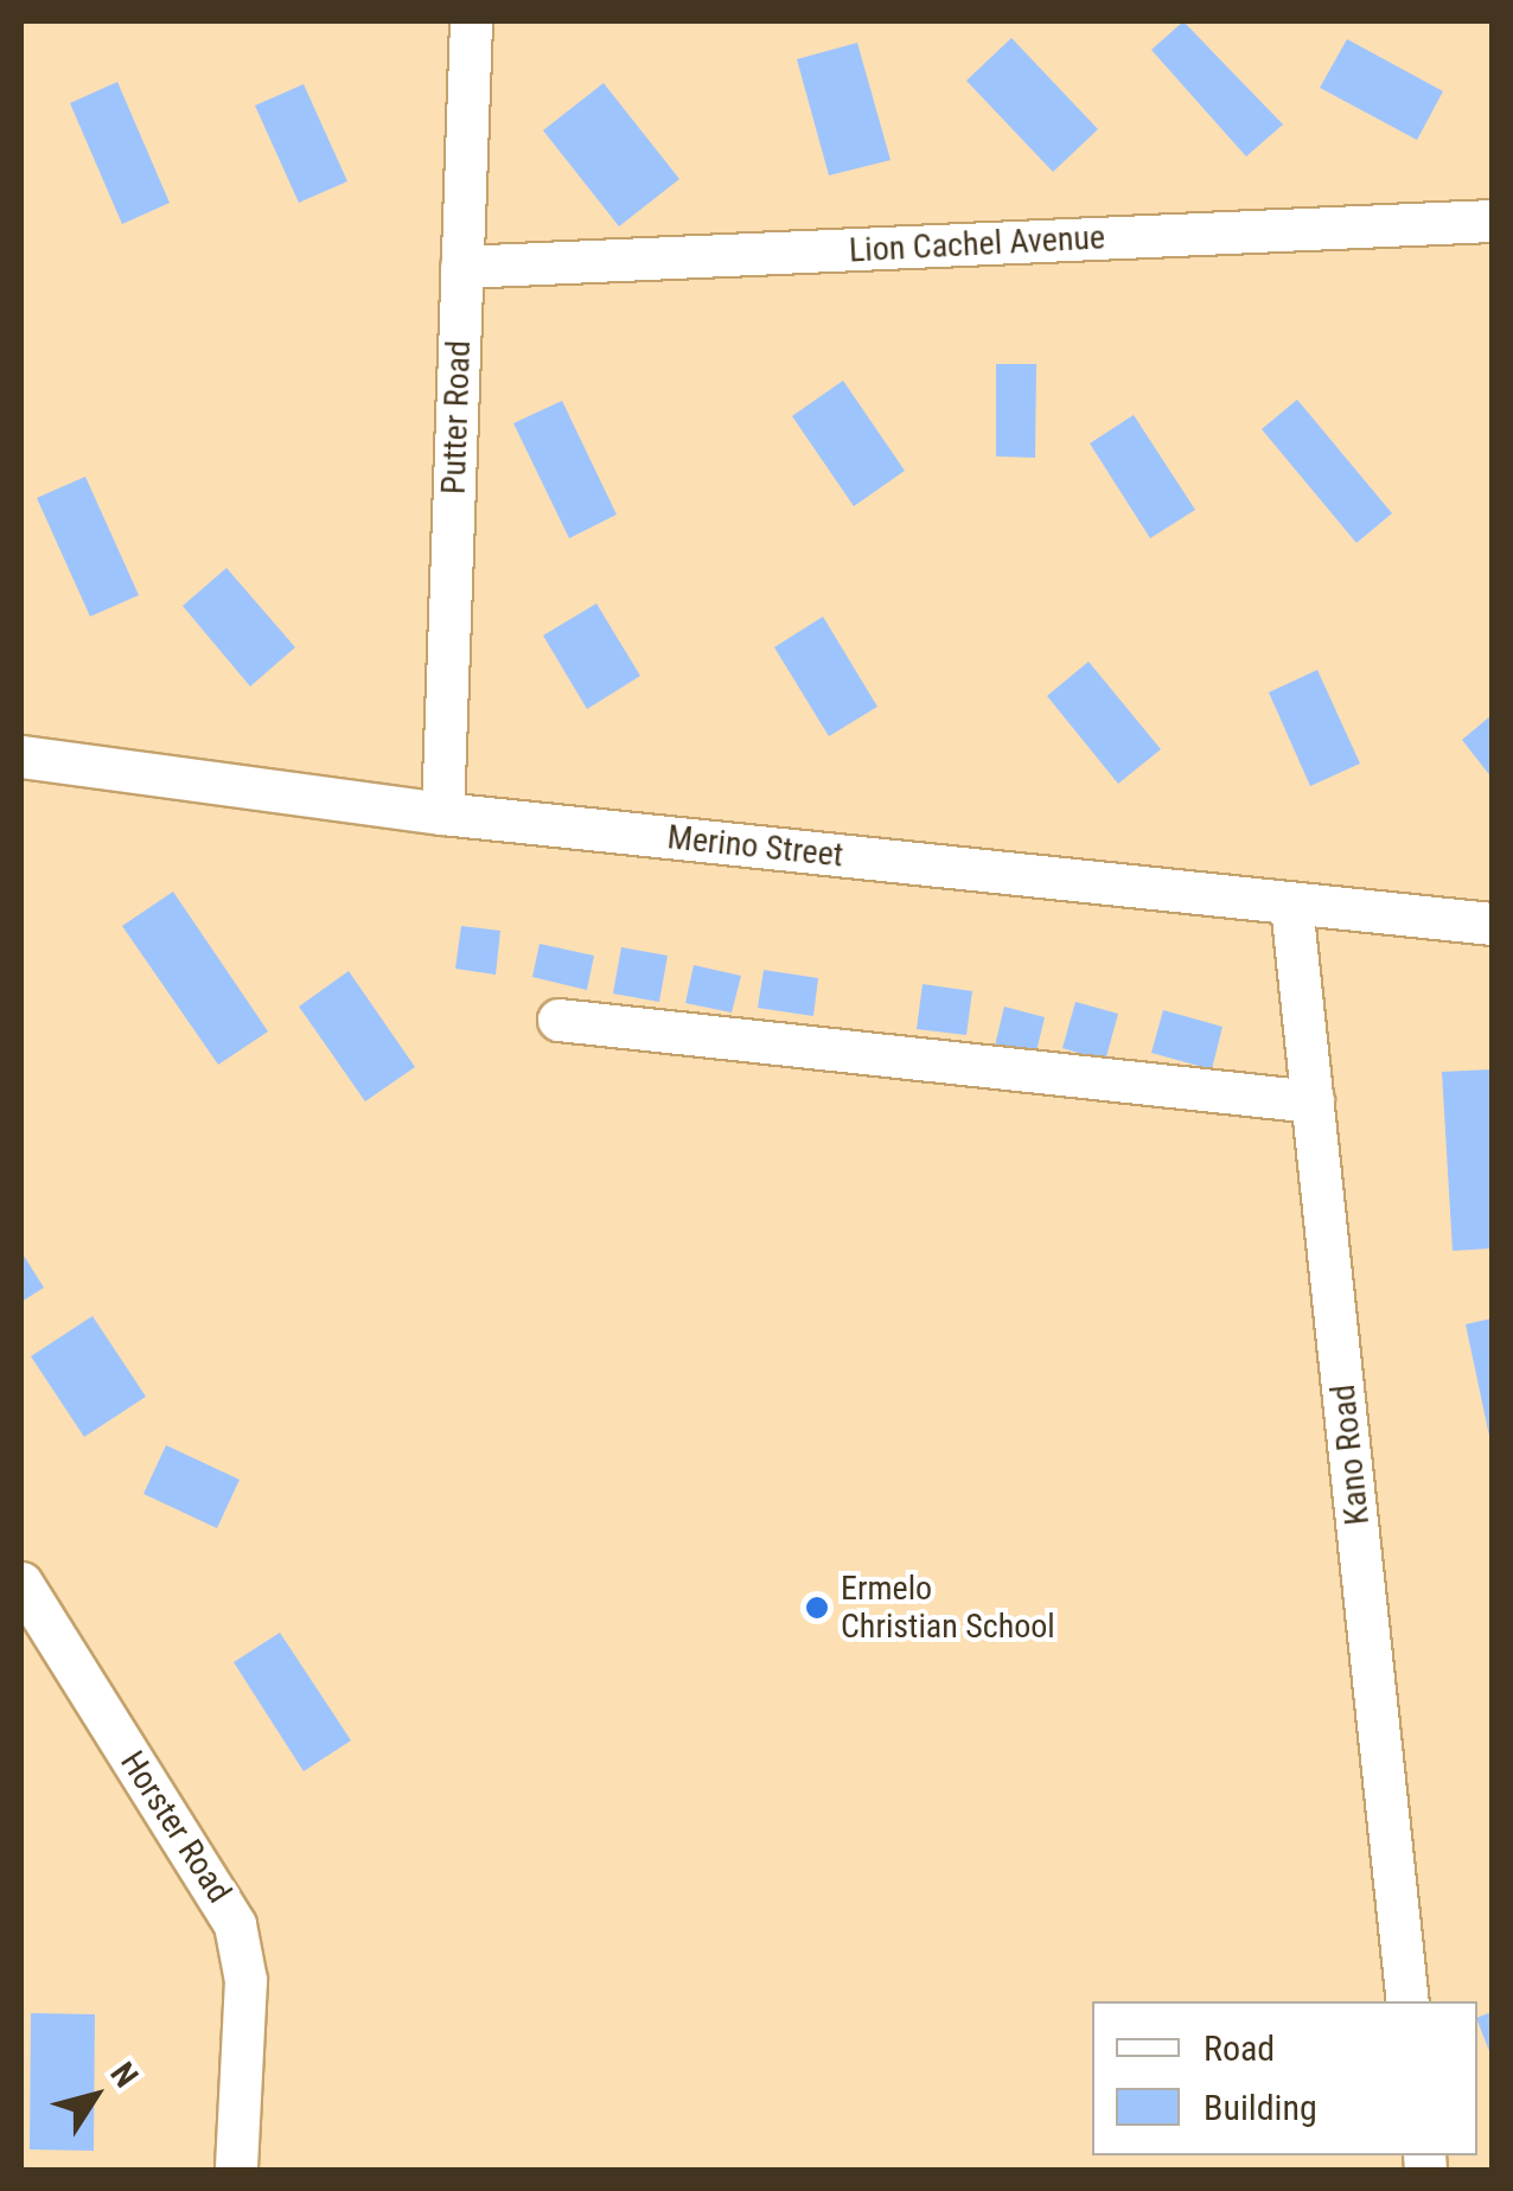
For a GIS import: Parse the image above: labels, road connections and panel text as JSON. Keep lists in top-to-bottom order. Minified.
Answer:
{"streets":{"street":["Lion Cachel Avenue","Putter Road","Merino Street","Kano Road","Horster Road"]},"crossings":[["Lion Cachel Avenue","Putter Road"],["Putter Road","Merino Street"],["Merino Street","Kano Road"]],"places":["Ermelo Christian School"],"legend":["Road","Building"],"north":"top right"}
